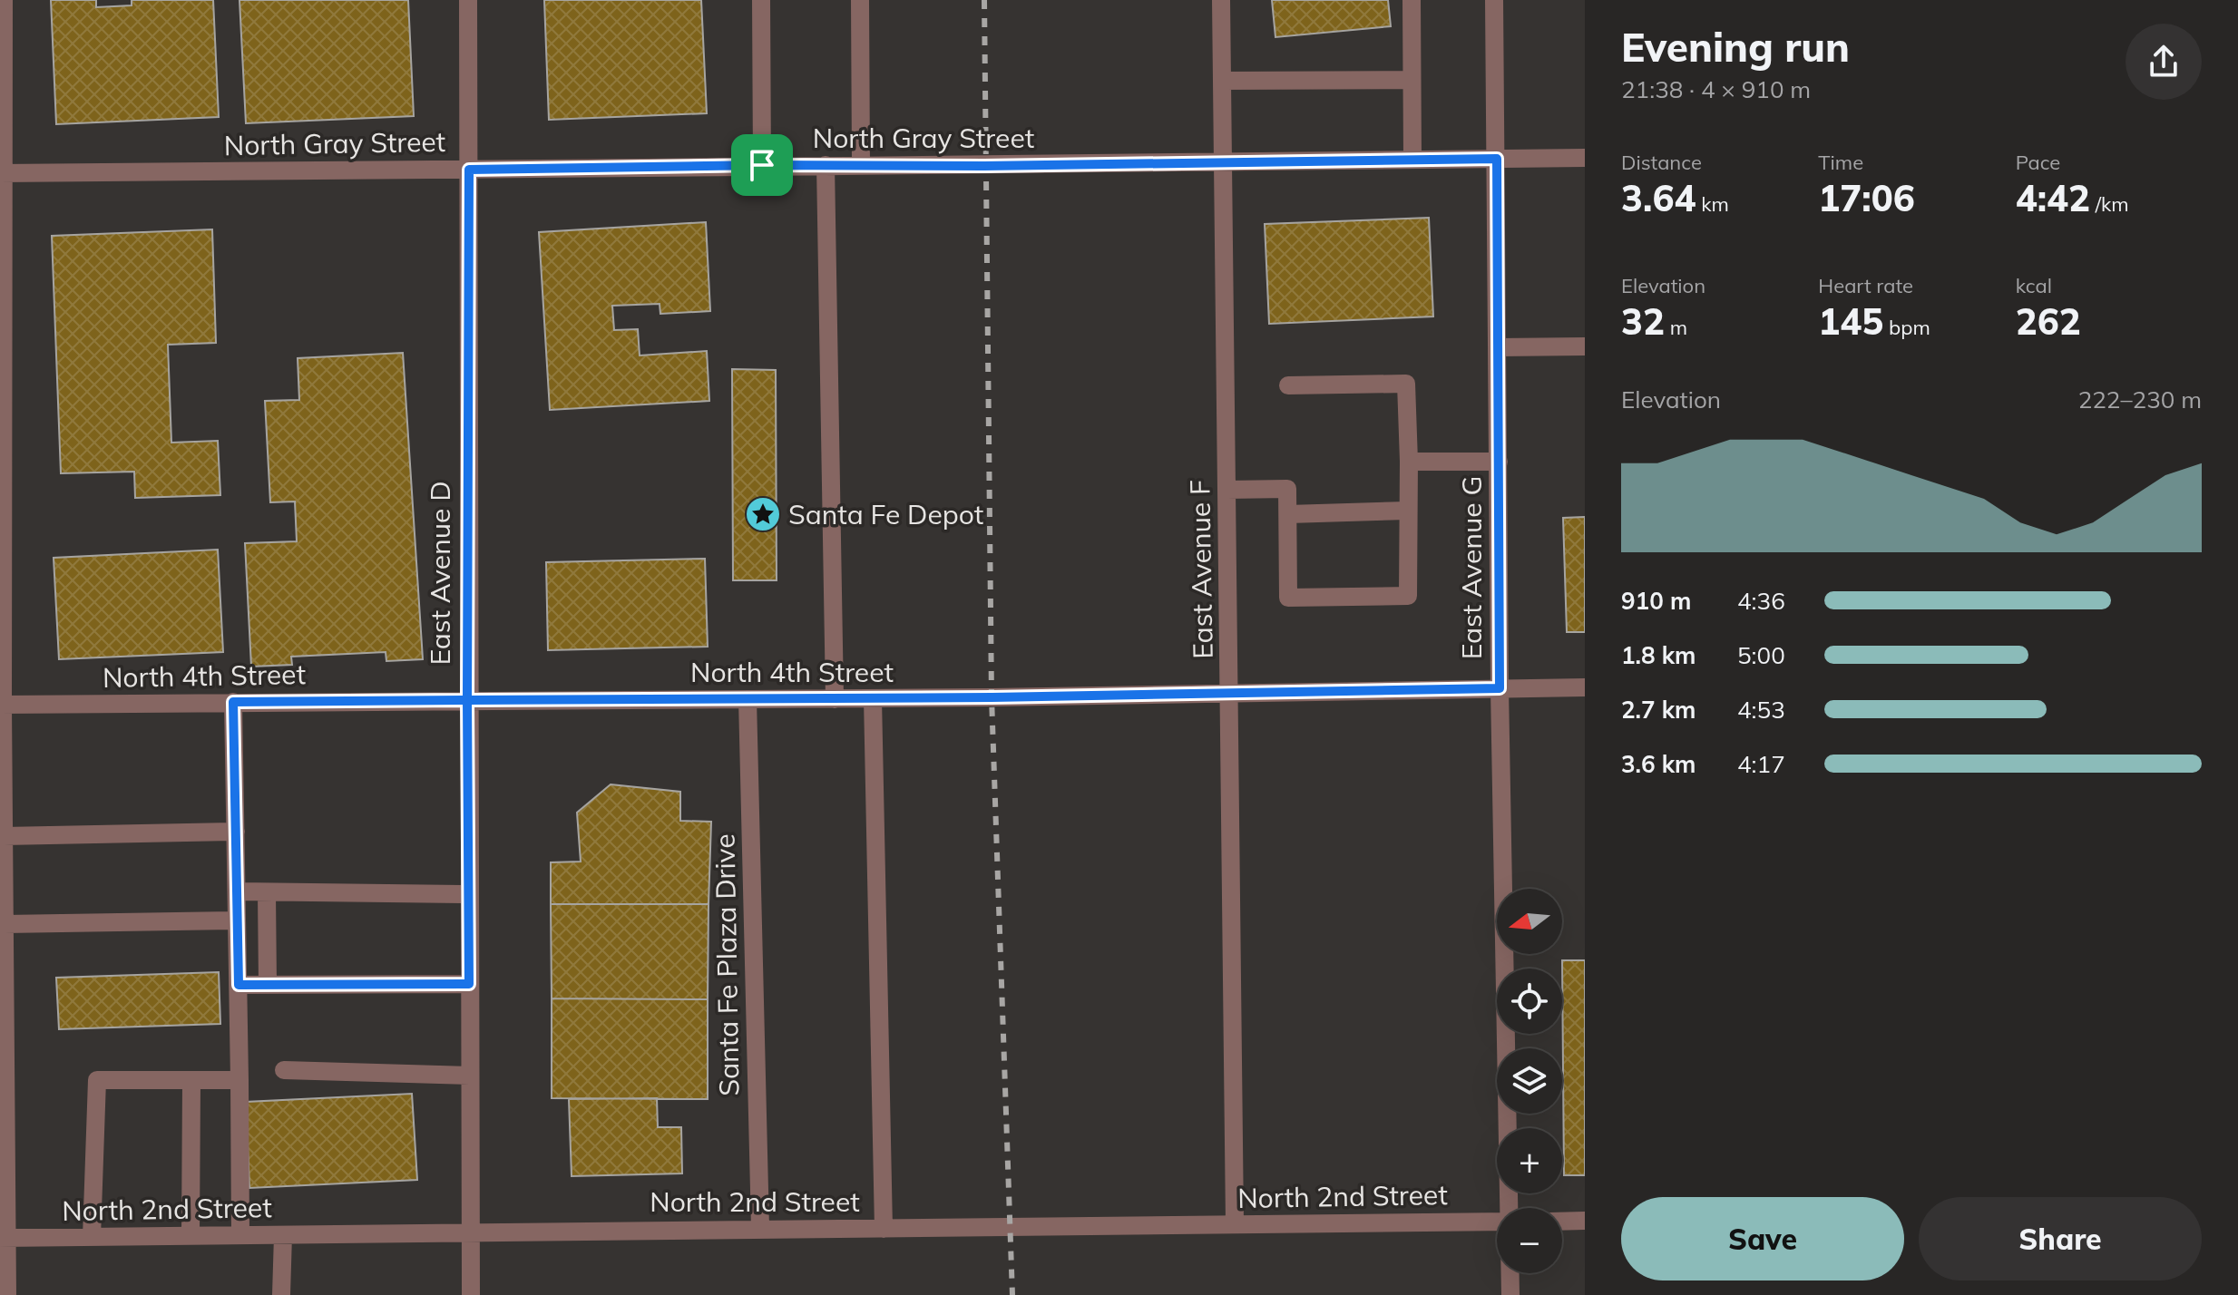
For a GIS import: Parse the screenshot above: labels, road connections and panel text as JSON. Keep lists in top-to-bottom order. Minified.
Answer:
{"streets":{"street":["North Gray Street","East Avenue G","East Avenue F","East Avenue D","North 4th Street","Santa Fe Plaza Drive","North 2nd Street"]},"crossings":[["North Gray Street","East Avenue G"],["North Gray Street","East Avenue F"],["North Gray Street","East Avenue D"],["East Avenue G","North 4th Street"],["East Avenue F","North 4th Street"],["East Avenue F","North 2nd Street"],["East Avenue D","North 4th Street"],["East Avenue D","North 2nd Street"],["North 4th Street","Santa Fe Plaza Drive"],["Santa Fe Plaza Drive","North 2nd Street"]],"places":{"place":["Santa Fe Depot"]},"north":"left","page":{"heading":["Evening run","21:38 · 4 × 910 m"],"stats":[["Distance","3.64 km"],["Time","17:06"],["Pace","4:42 /km"],["Elevation","32 m"],["Heart rate","145 bpm"],["kcal","262"]],"chart":["Elevation","222–230 m"],"list":[{"name":"910 m","note":"4:36"},{"name":"1.8 km","note":"5:00"},{"name":"2.7 km","note":"4:53"},{"name":"3.6 km","note":"4:17"}],"map_buttons":["+","−"],"buttons":["Save","Share"]}}
